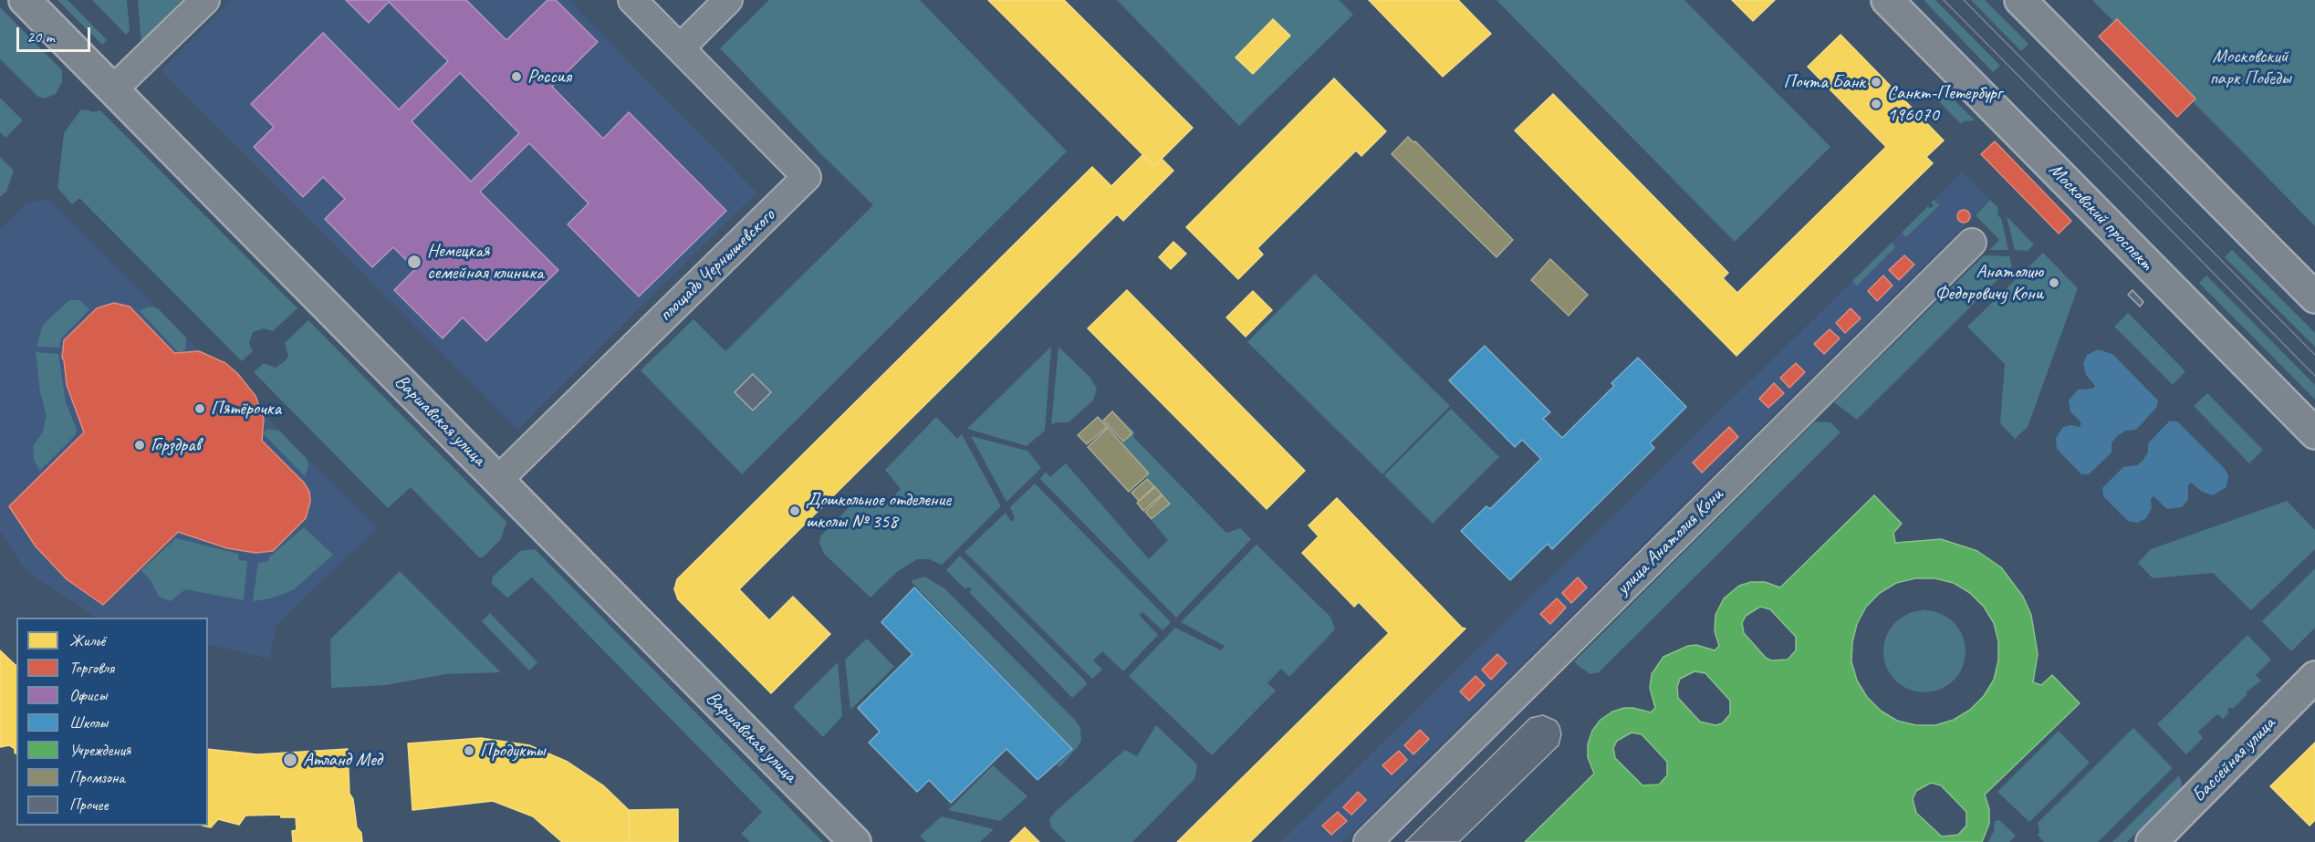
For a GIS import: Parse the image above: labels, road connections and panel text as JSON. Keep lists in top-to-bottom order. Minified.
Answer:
{"streets":{"street":["Московский проспект","площадь Чернышевского","Варшавская улица","улица Анатолия Кони","Бассейная улица"]},"crossings":[["площадь Чернышевского","Варшавская улица"]],"parks":["Московский парк Победы"],"places":["Россия","Почта Банк","Санкт-Петербург 196070","Немецкая семейная клиника","Анатолию Федоровичу Кони","Пятёрочка","Горздрав","Дошкольное отделение школы № 358","Продукты","Атланд Мед"],"legend":["Жильё","Торговля","Офисы","Школы","Учреждения","Промзона","Прочее"],"scale_bar":"20 m"}
